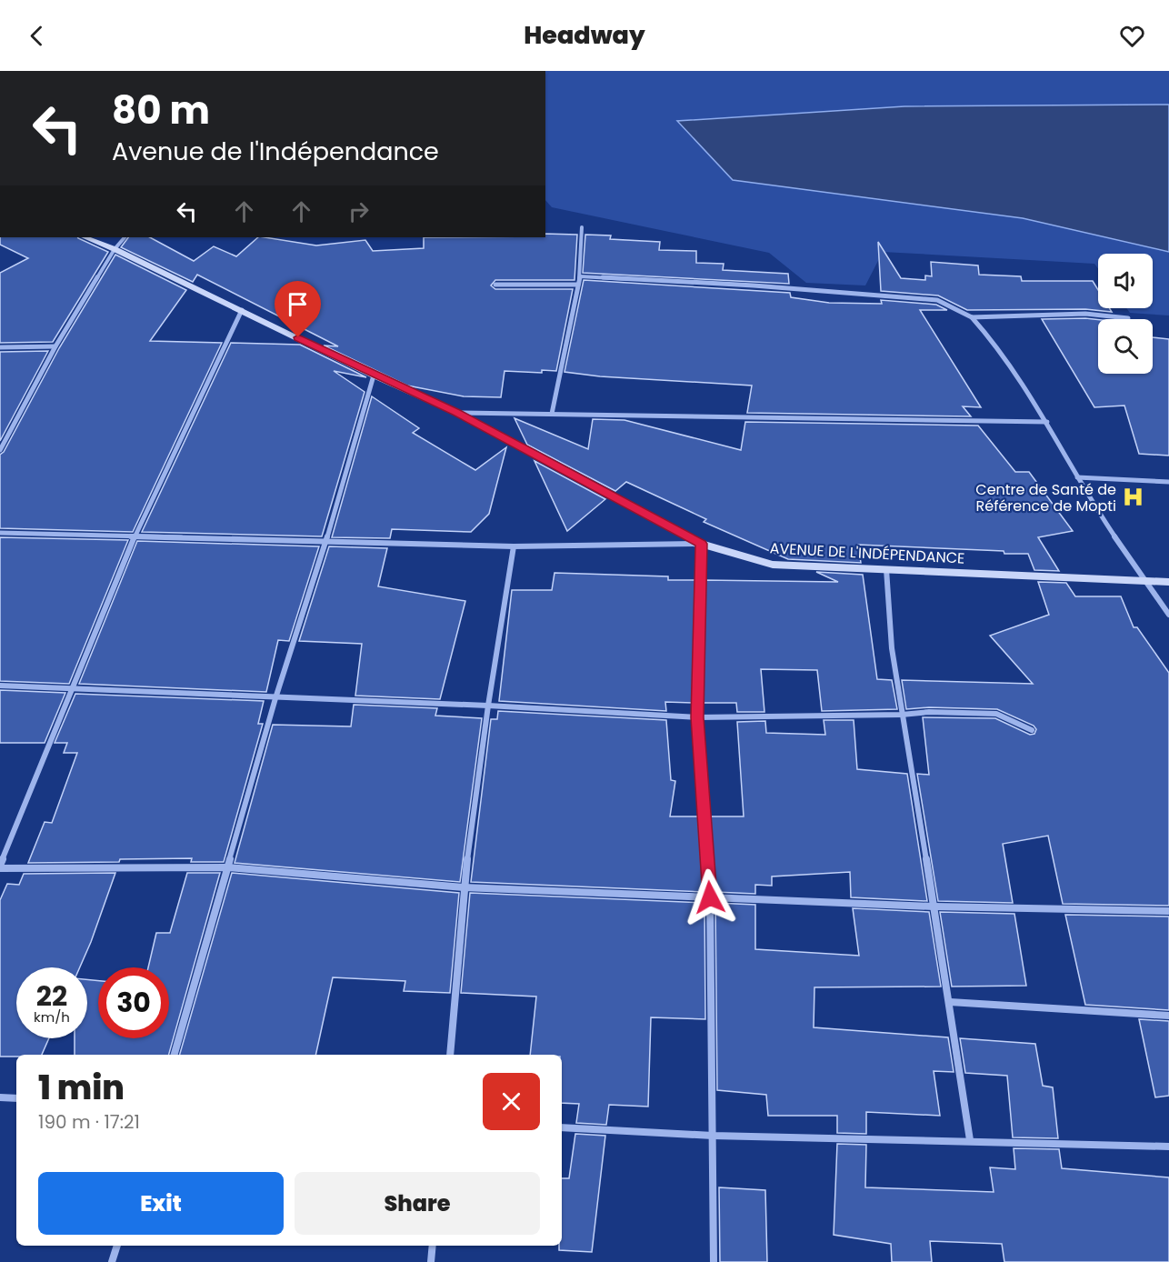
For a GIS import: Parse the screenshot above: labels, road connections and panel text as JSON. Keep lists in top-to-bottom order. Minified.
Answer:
{"streets":{"main road":["AVENUE DE L'INDÉPENDANCE"]},"places":{"hospital":["Centre de Santé de Référence de Mopti"]},"page":{"header":"Headway","turn":["80 m","Avenue de l'Indépendance"],"speed":"22 km/h","limit":"30","heading":["1 min","190 m · 17:21"],"buttons":["Exit","Share"]}}
